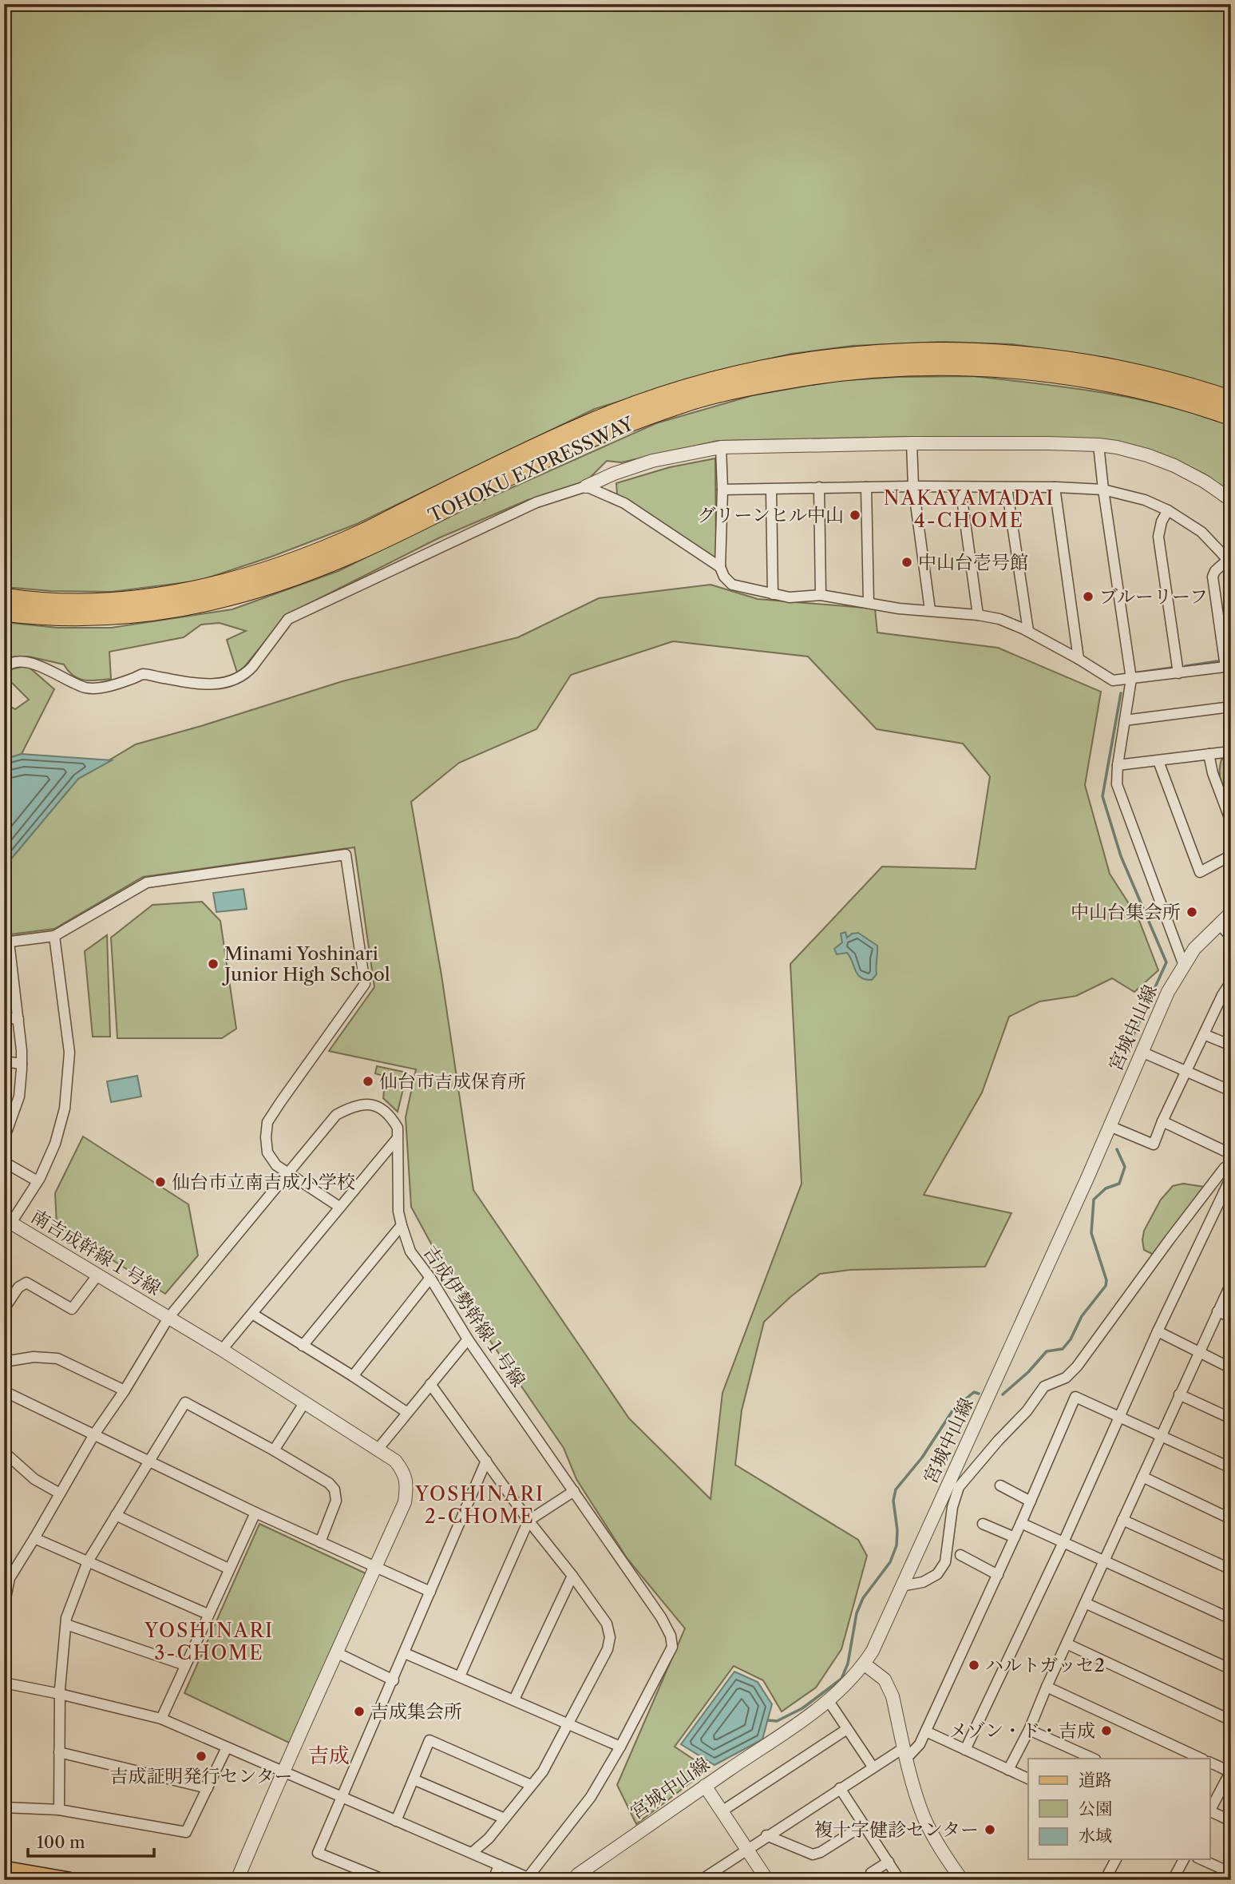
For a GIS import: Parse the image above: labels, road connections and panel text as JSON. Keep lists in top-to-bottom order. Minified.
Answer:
{"streets":{"highway":["TOHOKU EXPRESSWAY"],"street":["宮城中山線","南吉成幹線１号線","吉成伊勢幹線１号線"]},"crossings":[["南吉成幹線１号線","吉成伊勢幹線１号線"]],"districts":["NAKAYAMADAI 4-CHOME","YOSHINARI 2-CHOME","YOSHINARI 3-CHOME","吉成"],"places":["グリーンヒル中山","中山台壱号館","ブルーリーフ","中山台集会所","Minami Yoshinari Junior High School","仙台市吉成保育所","仙台市立南吉成小学校","ハルトガッセ2","吉成集会所","メゾン・ド・吉成","吉成証明発行センター","複十字健診センター"],"legend":["道路","公園","水域"],"scale_bar":"100 m"}
